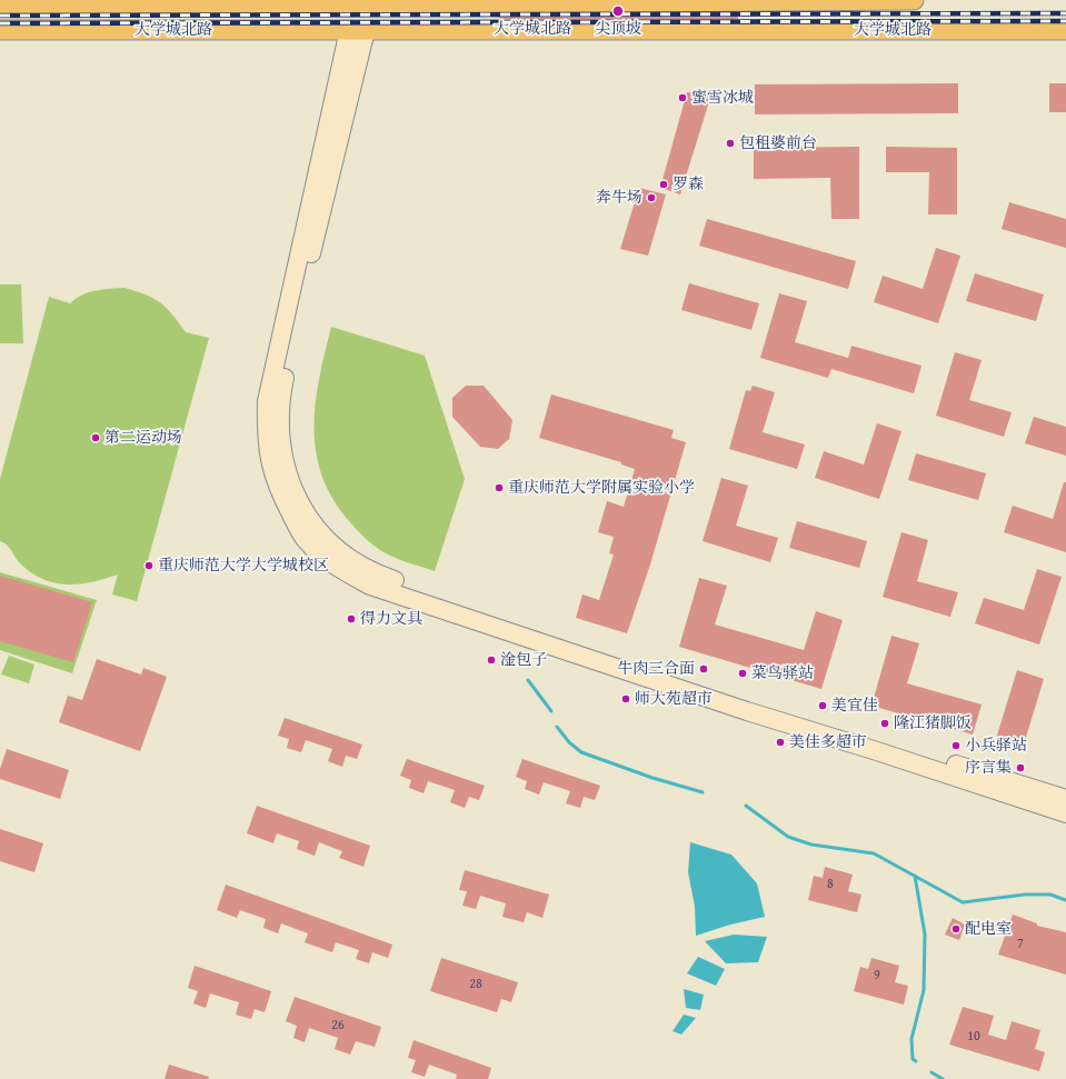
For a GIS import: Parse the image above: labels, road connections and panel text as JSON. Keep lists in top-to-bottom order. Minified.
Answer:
{"streets":{"main road":["大学城北路"]},"places":["尖顶坡","蜜雪冰城","包租婆前台","罗森","奔牛场","第二运动场","重庆师范大学附属实验小学","重庆师范大学大学城校区","得力文具","淦包子","牛肉三合面","菜鸟驿站","师大苑超市","美宜佳","隆江猪脚饭","美佳多超市","小兵驿站","序言集","配电室"],"house_numbers":["8","7","9","28","26","10"]}
